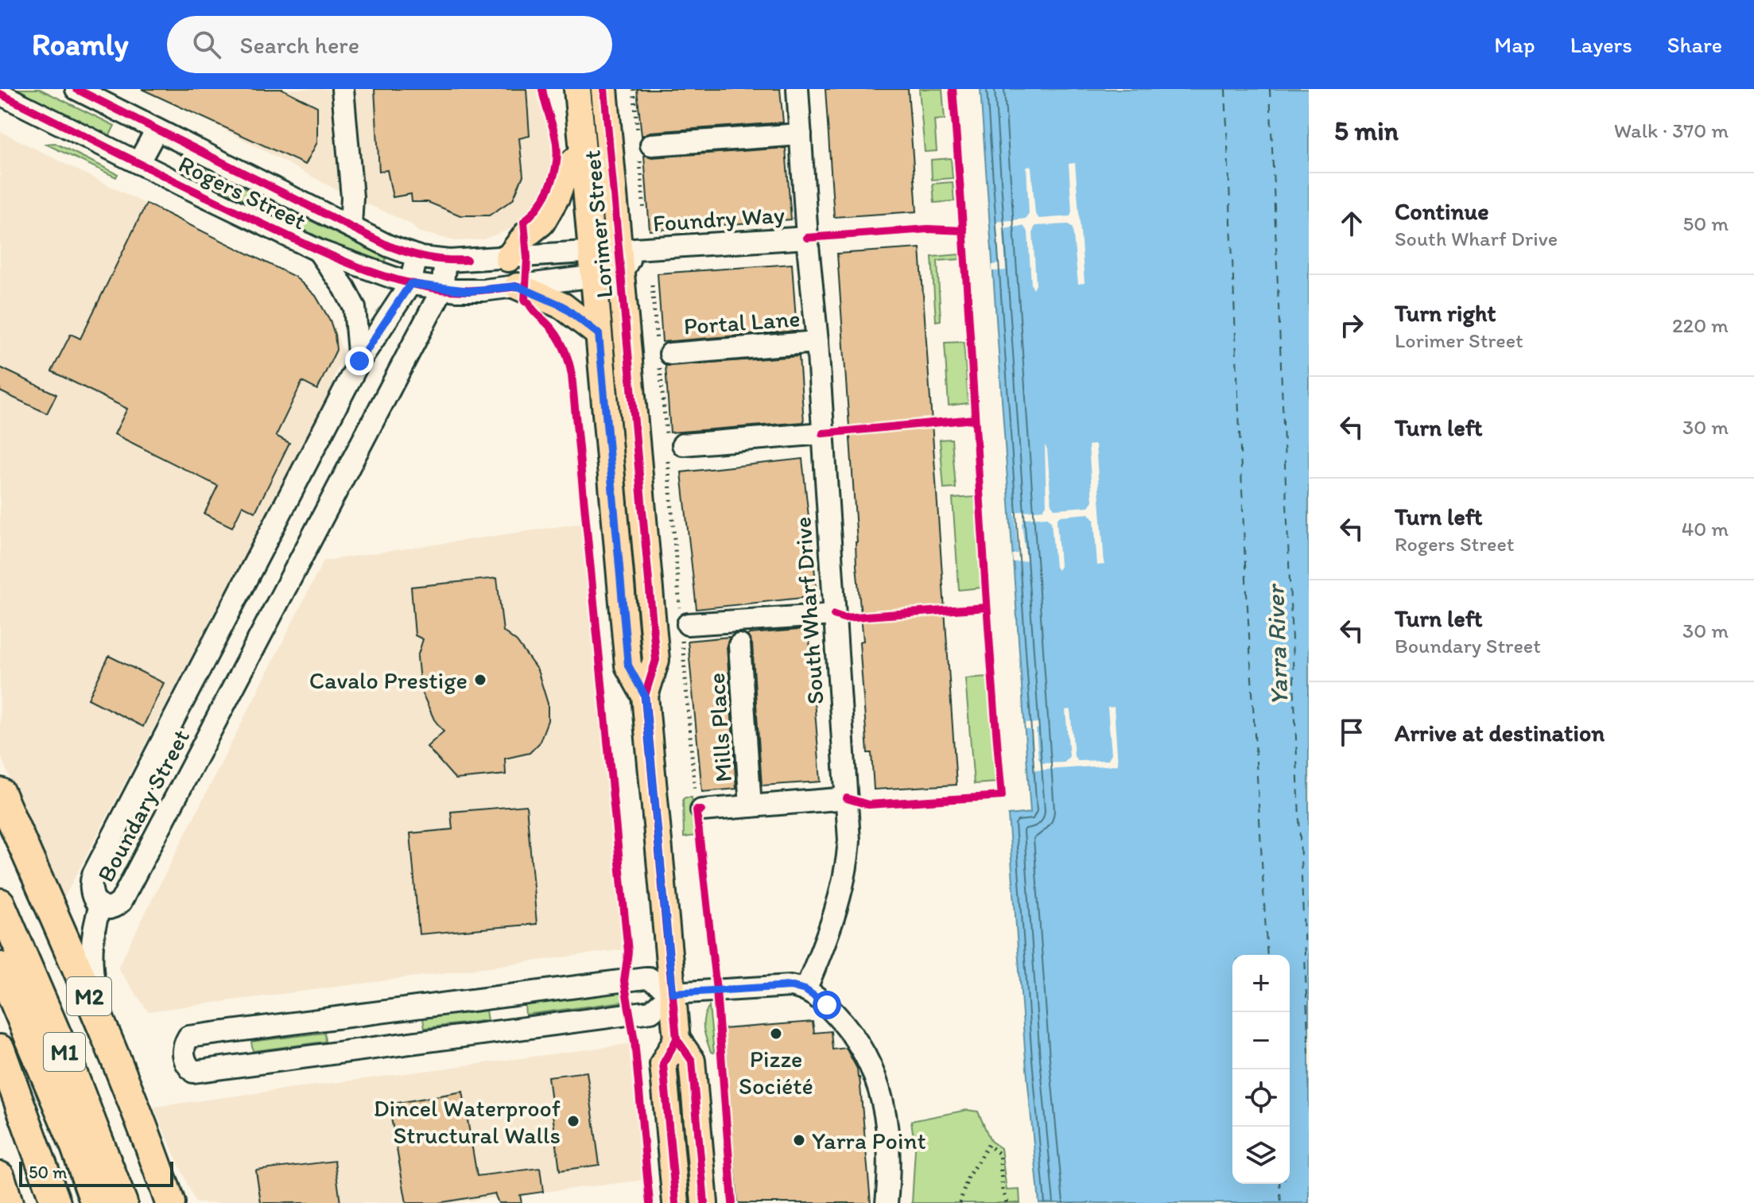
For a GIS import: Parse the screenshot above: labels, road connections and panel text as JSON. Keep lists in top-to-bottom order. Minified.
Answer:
{"streets":{"highway":["M2","M1"],"main road":["Lorimer Street"],"street":["Rogers Street","Foundry Way","Portal Lane","South Wharf Drive","Mills Place","Boundary Street"]},"crossings":[["Rogers Street","Foundry Way"],["Rogers Street","Lorimer Street"],["Rogers Street","Boundary Street"],["Foundry Way","Lorimer Street"],["Foundry Way","South Wharf Drive"],["Portal Lane","South Wharf Drive"],["South Wharf Drive","Mills Place"]],"water":["Yarra River"],"places":["Cavalo Prestige","Pizze Société","Dincel Waterproof Structural Walls","Yarra Point"],"scale_bar":"50 m","page":{"header":"Roamly","search":"Search here","nav":["Map","Layers","Share"],"heading":["5 min","Walk · 370 m"],"list":[["Continue","South Wharf Drive","50 m"],["Turn right","Lorimer Street","220 m"],["Turn left","30 m"],["Turn left","Rogers Street","40 m"],["Turn left","Boundary Street","30 m"],"Arrive at destination"],"map_buttons":["+","−"],"scale":"50 m"}}
